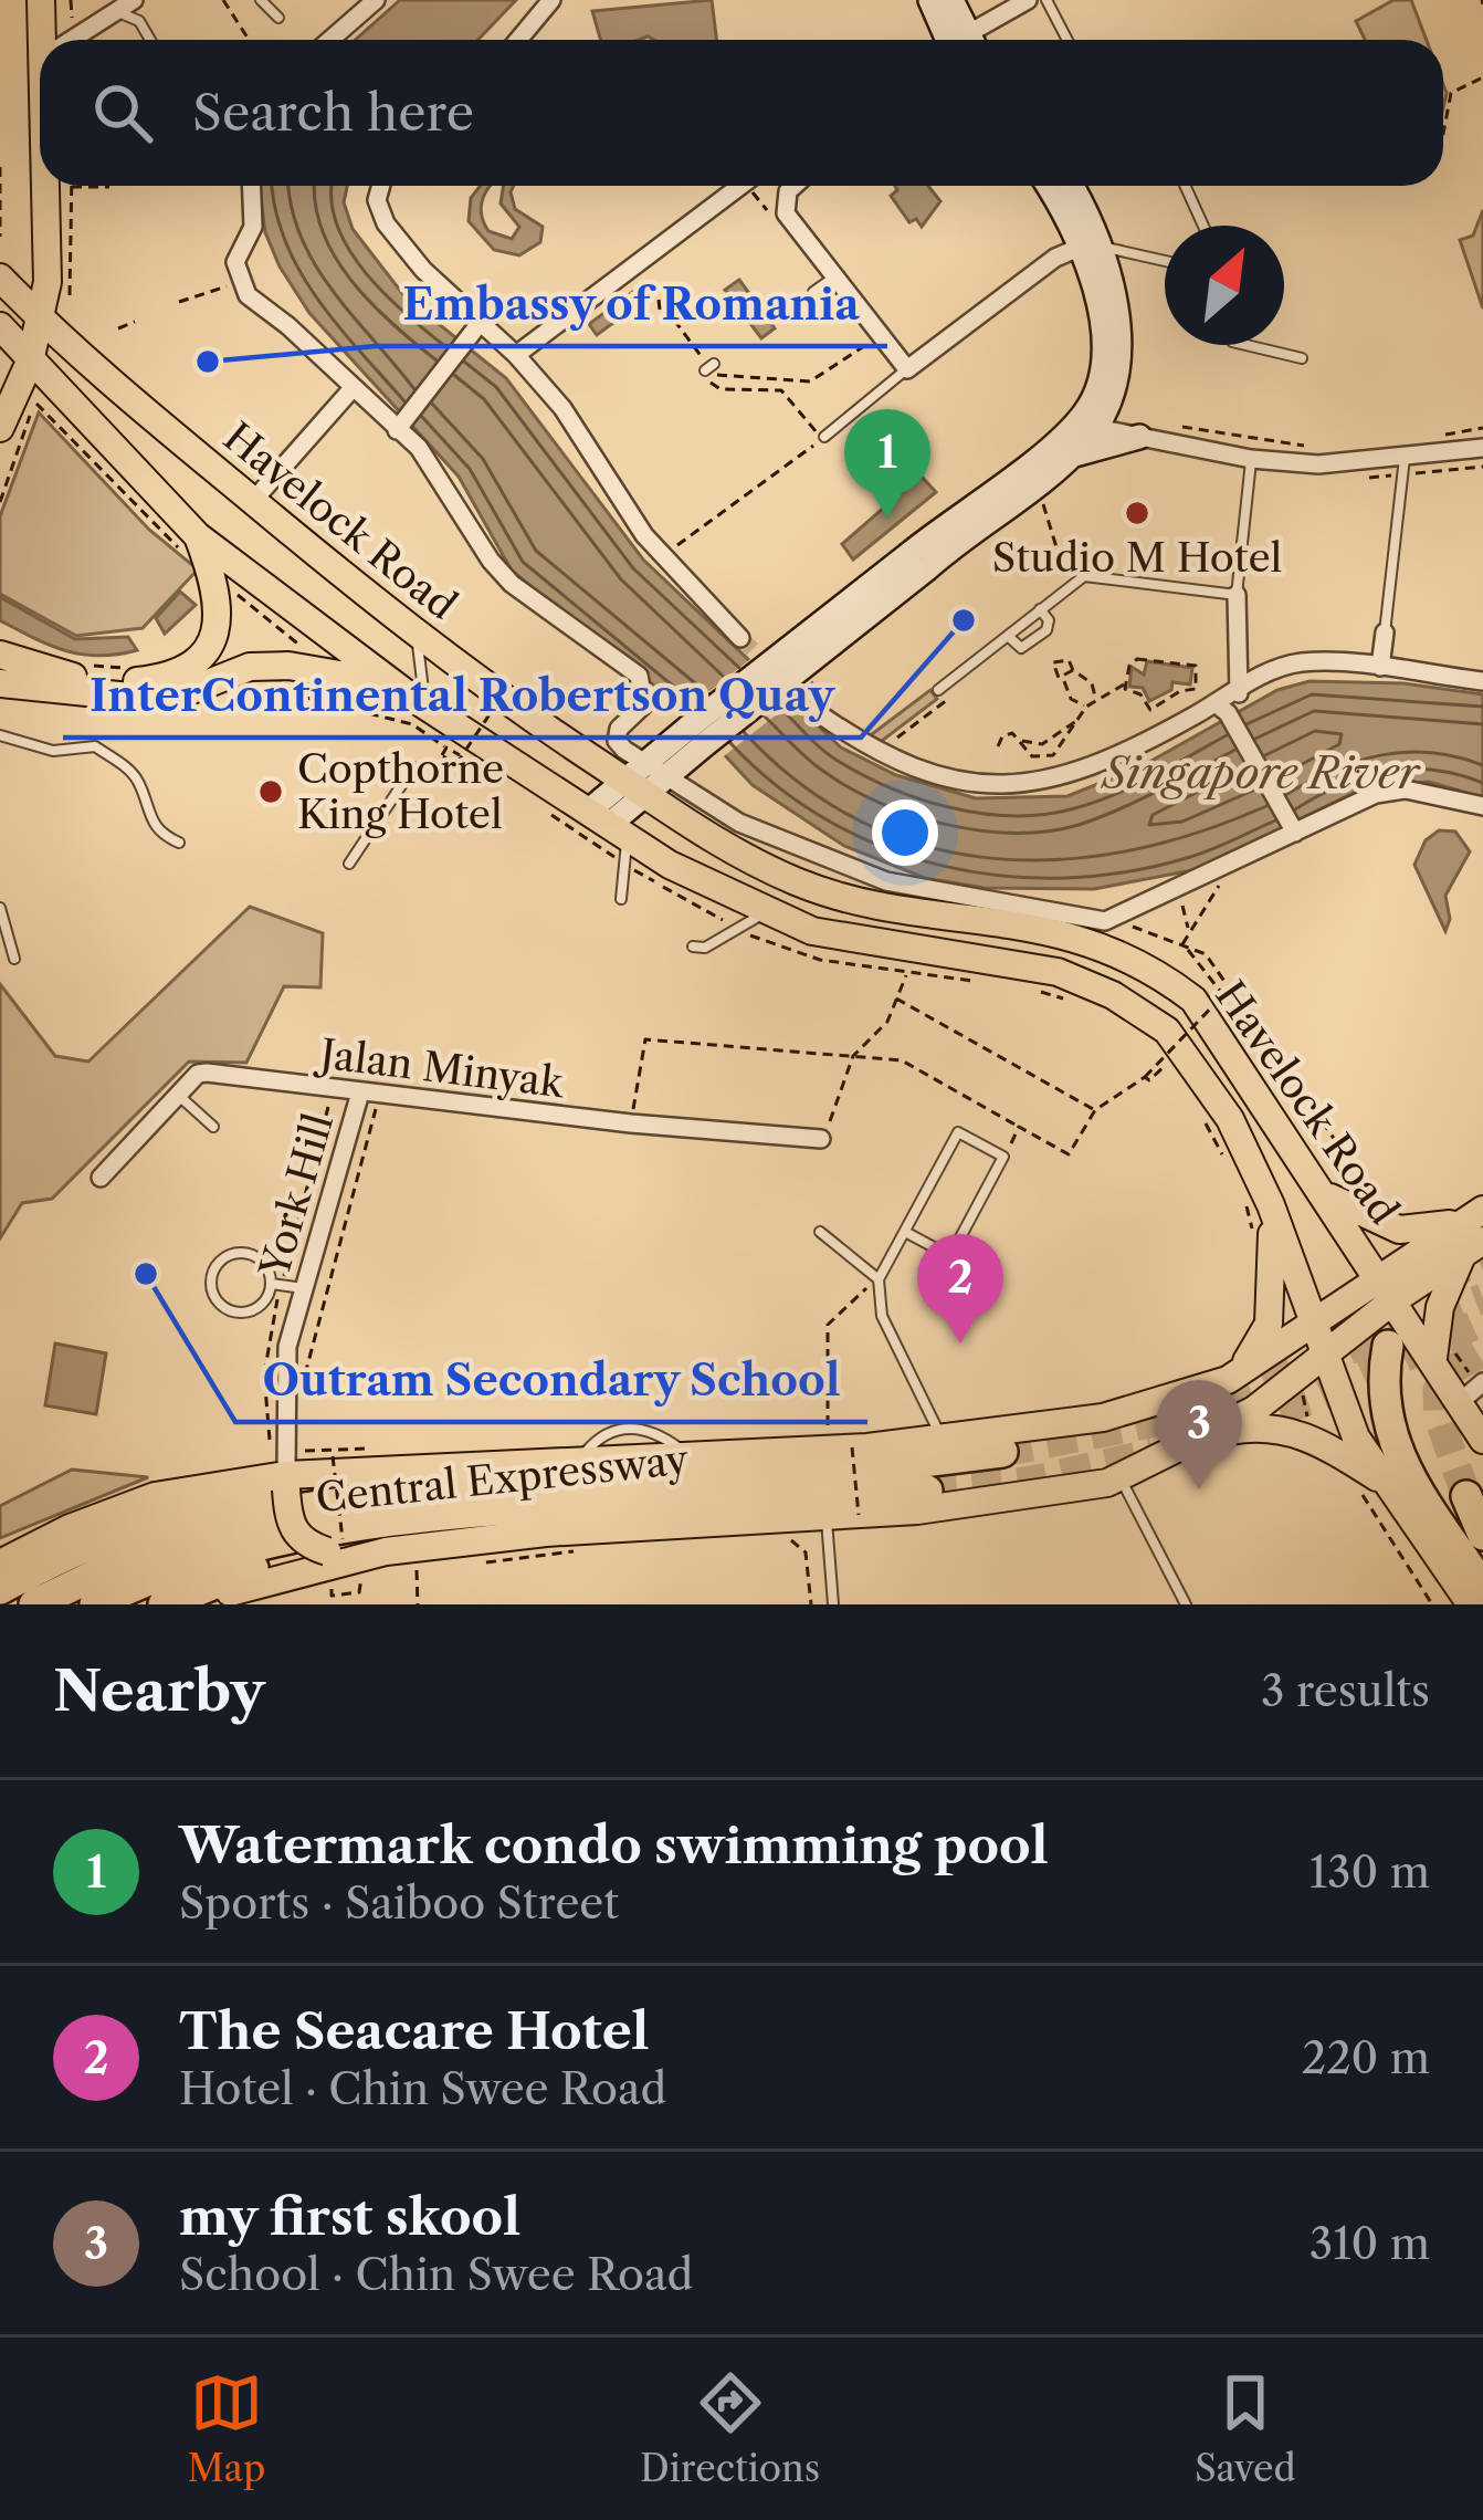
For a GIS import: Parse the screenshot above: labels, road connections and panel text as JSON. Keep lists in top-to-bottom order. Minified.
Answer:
{"streets":{"highway":["Central Expressway"],"main road":["Havelock Road"],"street":["Jalan Minyak","York Hill"]},"crossings":[["Jalan Minyak","York Hill"]],"water":["Singapore River"],"places":["Embassy of Romania","Studio M Hotel","InterContinental Robertson Quay","Copthorne King Hotel","Outram Secondary School"],"north":"top right","page":{"search":"Search here","pins":["1","2","3"],"heading":["Nearby","3 results"],"list":[{"mark":"1","name":"Watermark condo swimming pool","note":"Sports · Saiboo Street","value":"130 m"},{"mark":"2","name":"The Seacare Hotel","note":"Hotel · Chin Swee Road","value":"220 m"},{"mark":"3","name":"my first skool","note":"School · Chin Swee Road","value":"310 m"}],"nav":["Map","Directions","Saved"]}}
